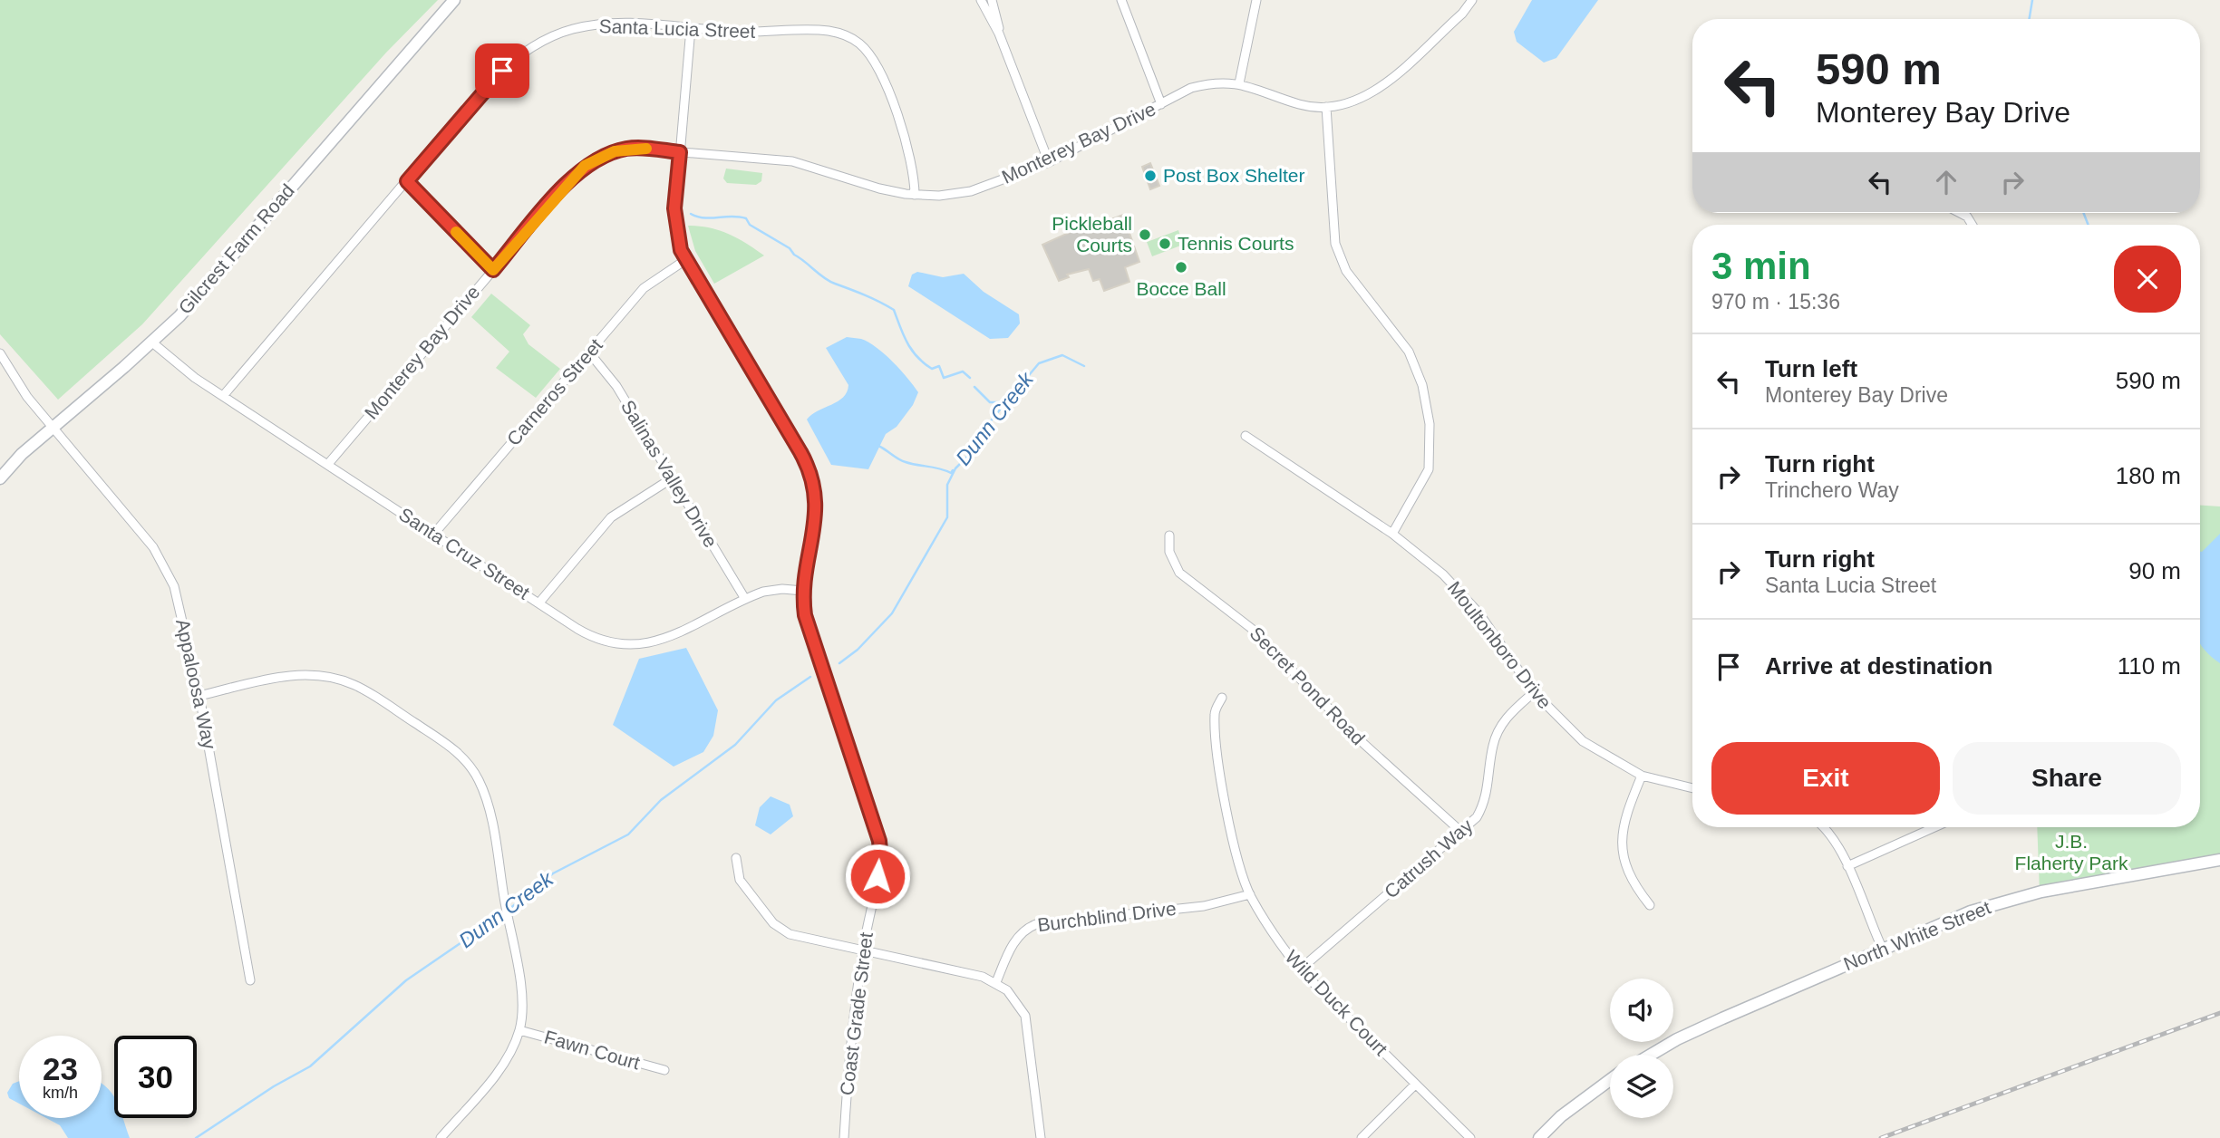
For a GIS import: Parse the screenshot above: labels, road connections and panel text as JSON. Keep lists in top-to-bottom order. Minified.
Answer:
{"streets":{"main road":["Gilcrest Farm Road","North White Street"],"street":["Santa Lucia Street","Monterey Bay Drive","Carneros Street","Salinas Valley Drive","Santa Cruz Street","Moultonboro Drive","Appaloosa Way","Secret Pond Road","Catrush Way","Burchblind Drive","Wild Duck Court","Coast Grade Street","Fawn Court"]},"crossings":[["Santa Lucia Street","Monterey Bay Drive"],["Santa Lucia Street","Santa Cruz Street"],["Santa Lucia Street","Coast Grade Street"],["Monterey Bay Drive","Santa Cruz Street"],["Monterey Bay Drive","Coast Grade Street"],["Gilcrest Farm Road","Santa Cruz Street"],["Gilcrest Farm Road","Appaloosa Way"],["Carneros Street","Salinas Valley Drive"],["Carneros Street","Santa Cruz Street"],["Carneros Street","Coast Grade Street"],["Salinas Valley Drive","Santa Cruz Street"],["Santa Cruz Street","Coast Grade Street"],["Moultonboro Drive","Catrush Way"],["Secret Pond Road","Catrush Way"],["Catrush Way","Wild Duck Court"],["Burchblind Drive","Wild Duck Court"]],"water":["Dunn Creek"],"parks":["J.B. Flaherty Park"],"places":["Post Box Shelter","Pickleball Courts","Tennis Courts","Bocce Ball"],"page":{"turn":["590 m","Monterey Bay Drive"],"heading":["3 min","970 m · 15:36"],"list":[{"name":"Turn left","note":"Monterey Bay Drive","value":"590 m"},{"name":"Turn right","note":"Trinchero Way","value":"180 m"},{"name":"Turn right","note":"Santa Lucia Street","value":"90 m"},{"name":"Arrive at destination","value":"110 m"}],"buttons":["Exit","Share"],"speed":"23 km/h","limit":"30"}}
